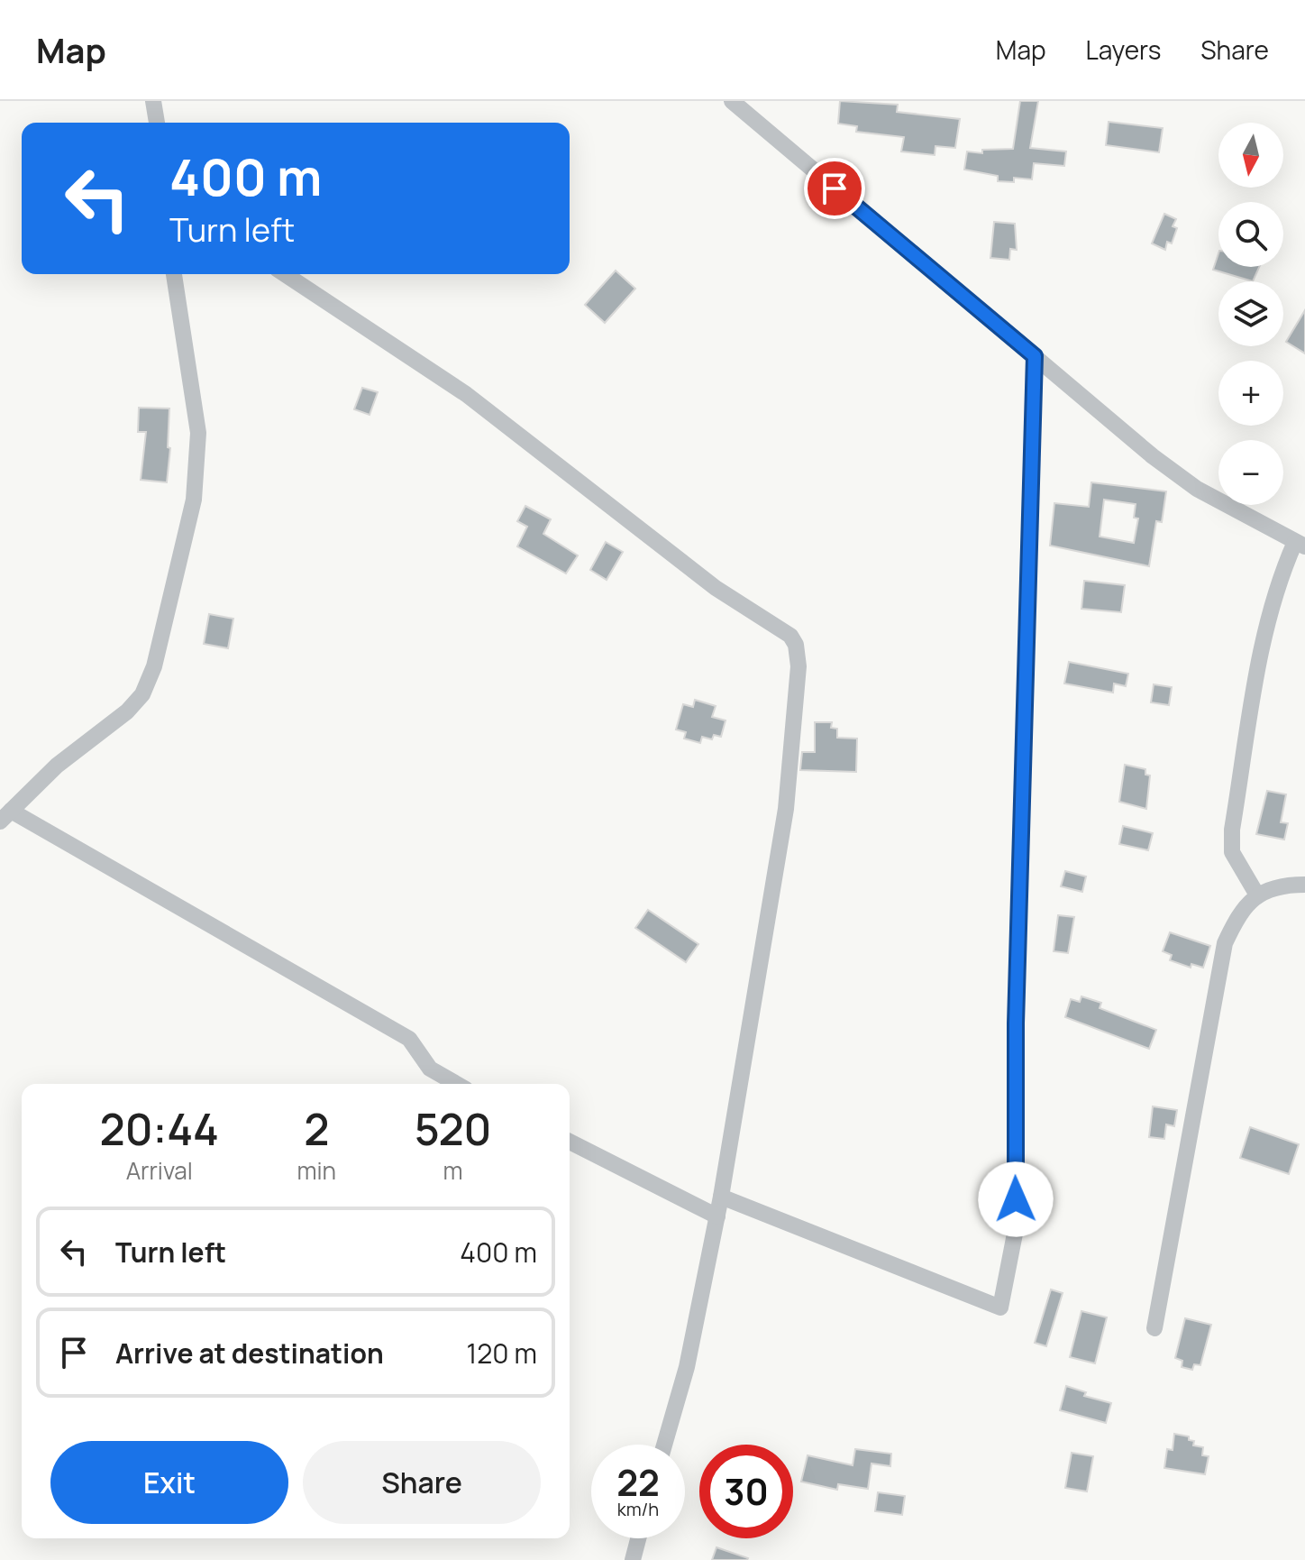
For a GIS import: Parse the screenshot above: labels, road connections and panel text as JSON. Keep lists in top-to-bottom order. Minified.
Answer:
{"north":"bottom","page":{"header":"Map","nav":["Map","Layers","Share"],"map_buttons":["+","−"],"turn":["400 m","Turn left"],"eta":["20:44","Arrival","2","min","520","m"],"list":[{"name":"Turn left","value":"400 m"},{"name":"Arrive at destination","value":"120 m"}],"buttons":["Exit","Share"],"speed":"22 km/h","limit":"30"}}
